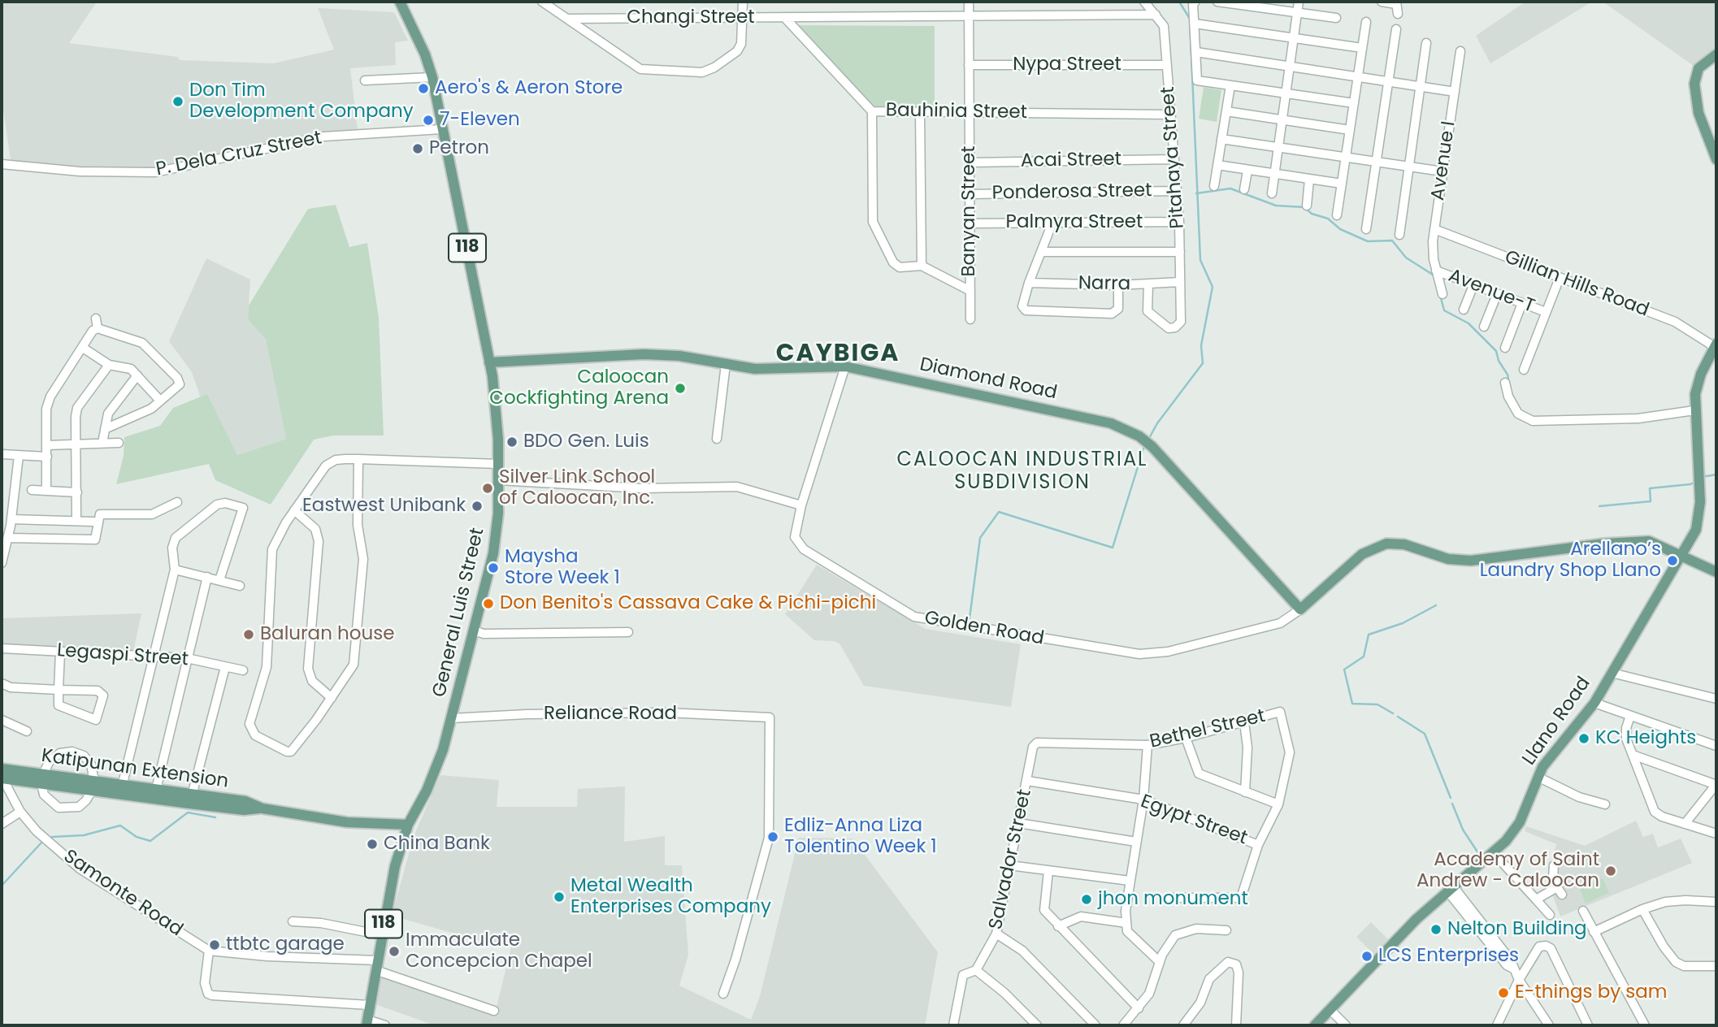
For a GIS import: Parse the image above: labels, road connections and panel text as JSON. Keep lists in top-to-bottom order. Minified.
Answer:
{"streets":{"main road":["118","Diamond Road","General Luis Street","Llano Road","Katipunan Extension"],"street":["Changi Street","Nypa Street","Bauhinia Street","P. Dela Cruz Street","Pitahaya Street","Acai Street","Avenue I","Ponderosa Street","Banyan Street","Palmyra Street","Narra","Gillian Hills Road","Avenue-T","Golden Road","Legaspi Street","Reliance Road","Bethel Street","Egypt Street","Salvador Street","Samonte Road"]},"crossings":[["Changi Street","Bauhinia Street"],["Changi Street","Pitahaya Street"],["Changi Street","Banyan Street"],["Nypa Street","Pitahaya Street"],["Nypa Street","Banyan Street"],["Bauhinia Street","Pitahaya Street"],["Bauhinia Street","Banyan Street"],["P. Dela Cruz Street","General Luis Street"],["Pitahaya Street","Acai Street"],["Pitahaya Street","Ponderosa Street"],["Pitahaya Street","Palmyra Street"],["Pitahaya Street","Narra"],["Acai Street","Banyan Street"],["Avenue I","Gillian Hills Road"],["Avenue I","Avenue-T"],["Ponderosa Street","Banyan Street"],["Banyan Street","Palmyra Street"],["Gillian Hills Road","Llano Road"],["Diamond Road","General Luis Street"],["Diamond Road","Golden Road"],["General Luis Street","Reliance Road"],["General Luis Street","Katipunan Extension"],["General Luis Street","Samonte Road"],["Bethel Street","Salvador Street"],["Katipunan Extension","Samonte Road"],["Egypt Street","Salvador Street"]],"districts":["CAYBIGA","CALOOCAN INDUSTRIAL SUBDIVISION"],"places":["Aero's & Aeron Store","Don Tim Development Company","7-Eleven","Petron","Caloocan Cockfighting Arena","BDO Gen. Luis","Silver Link School of Caloocan, Inc.","Eastwest Unibank","Arellano’s Laundry Shop Llano","Maysha Store Week 1","Don Benito's Cassava Cake & Pichi-pichi","Baluran house","KC Heights","Edliz-Anna Liza Tolentino Week 1","China Bank","Academy of Saint Andrew - Caloocan","Metal Wealth Enterprises Company","jhon monument","Nelton Building","ttbtc garage","Immaculate Concepcion Chapel","LCS Enterprises","E-things by sam"]}
